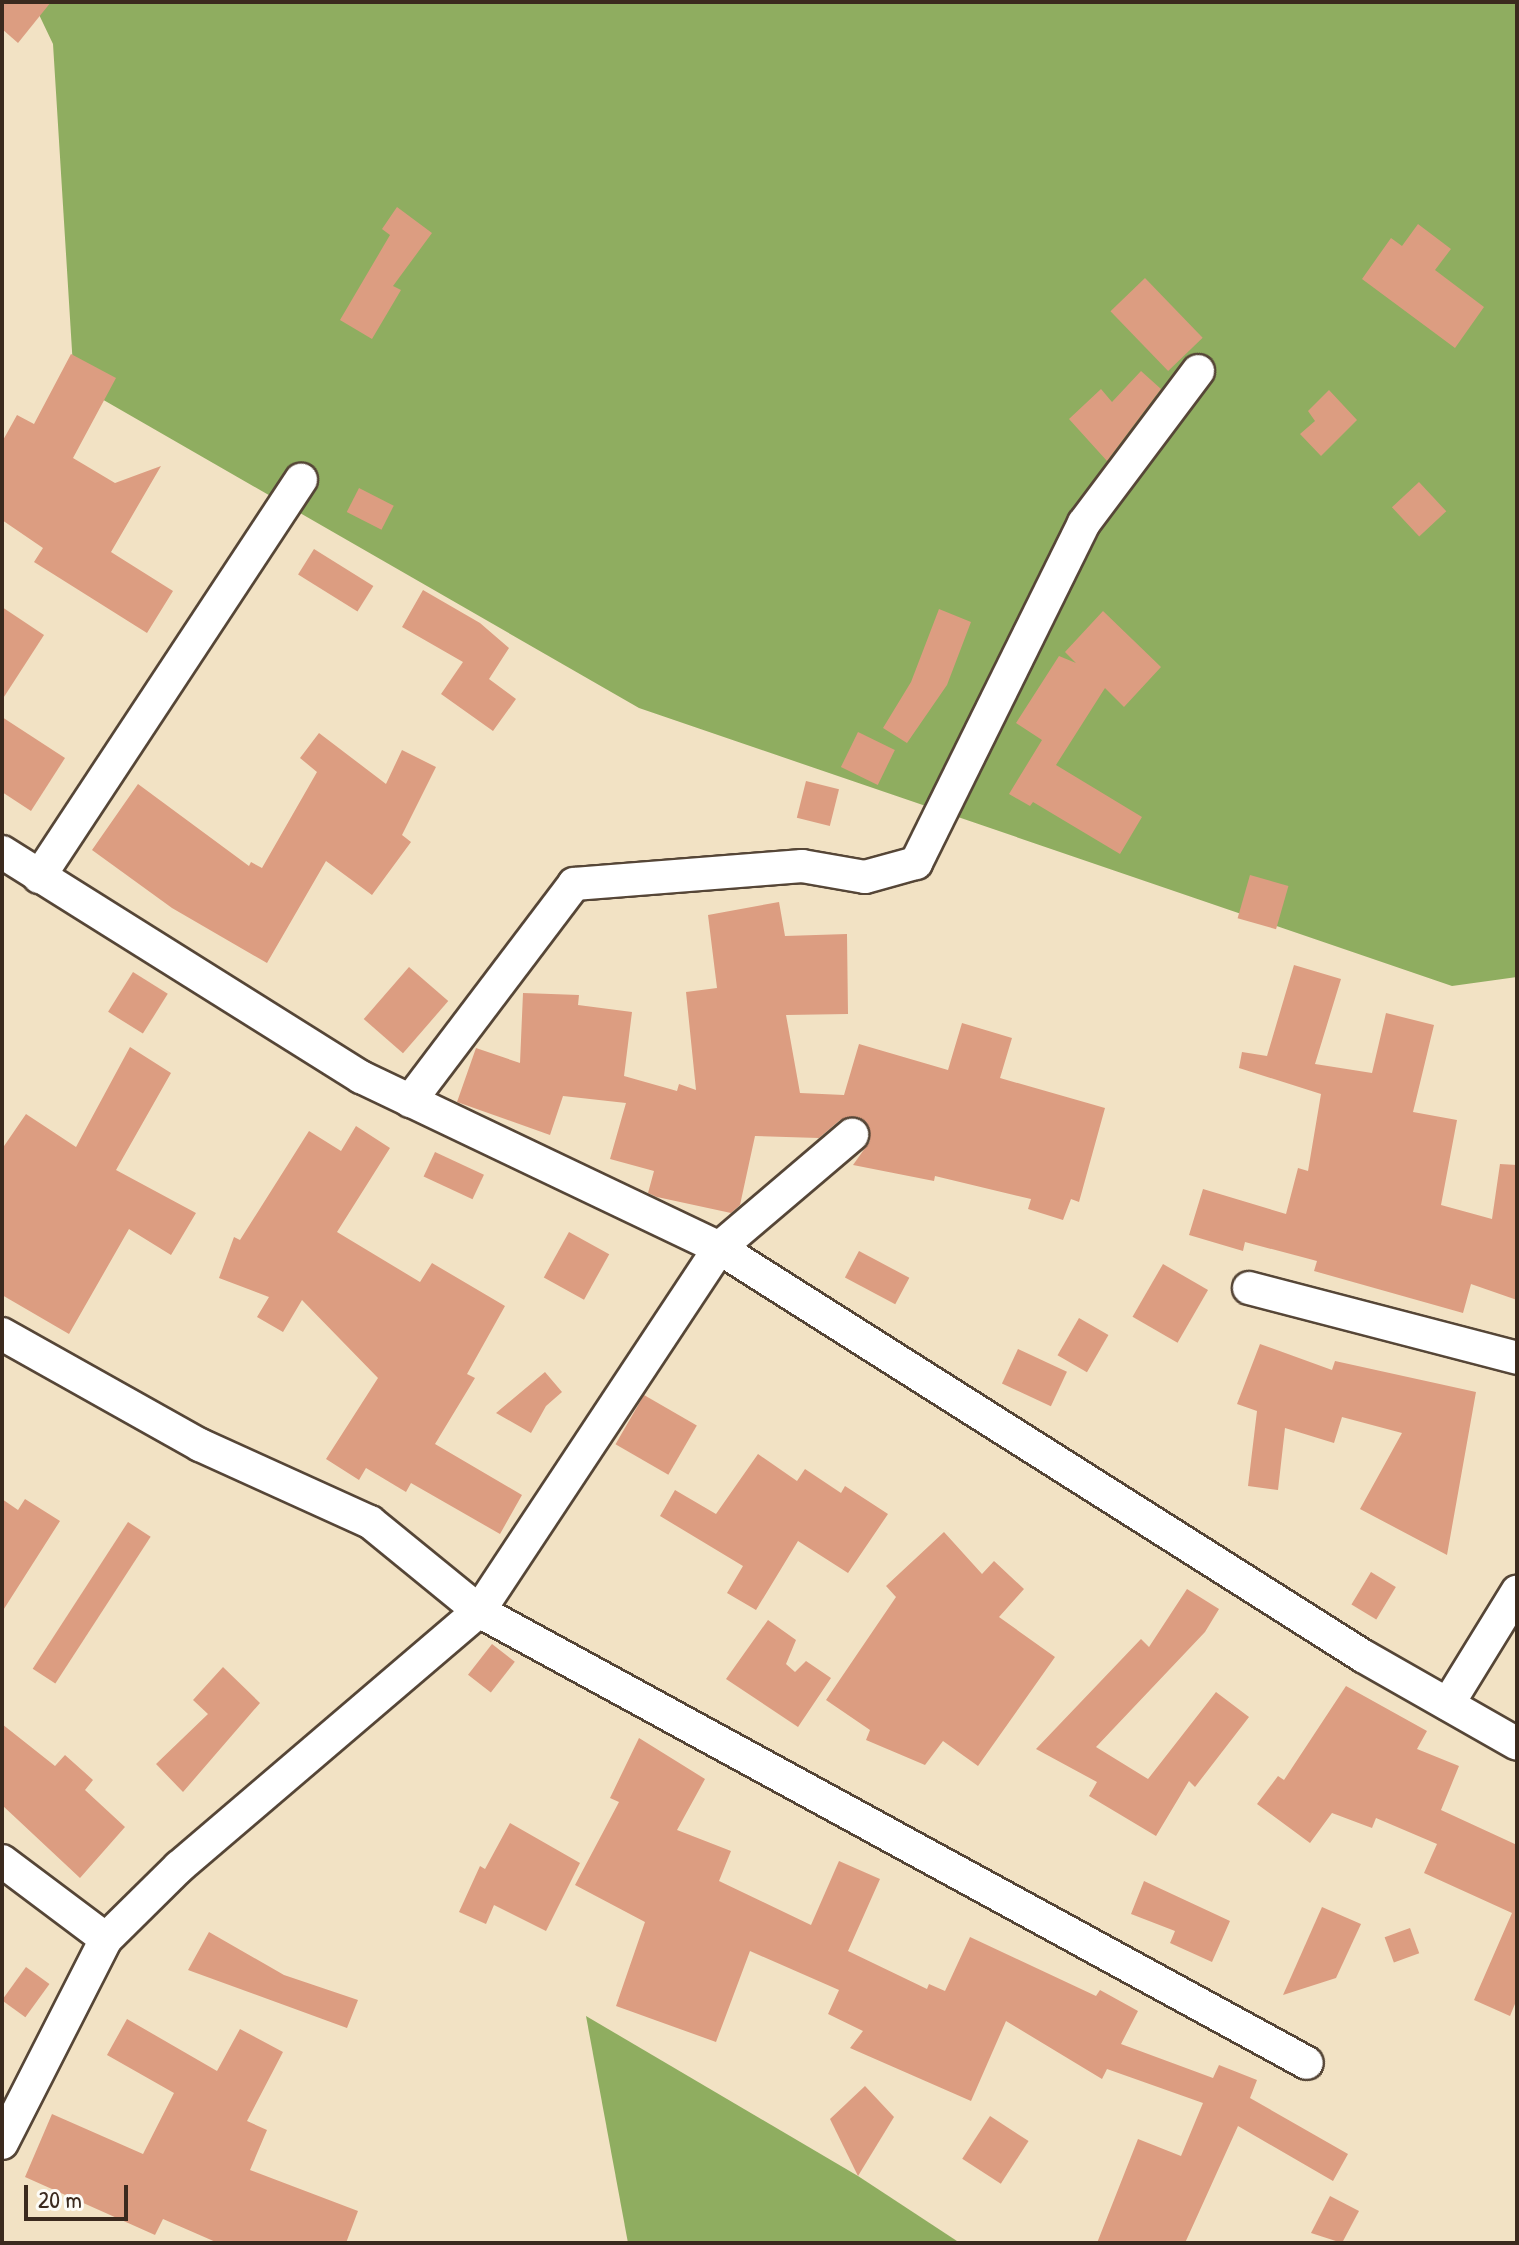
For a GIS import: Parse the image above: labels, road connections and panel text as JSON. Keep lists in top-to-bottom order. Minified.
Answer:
{"scale_bar":"20 m"}
